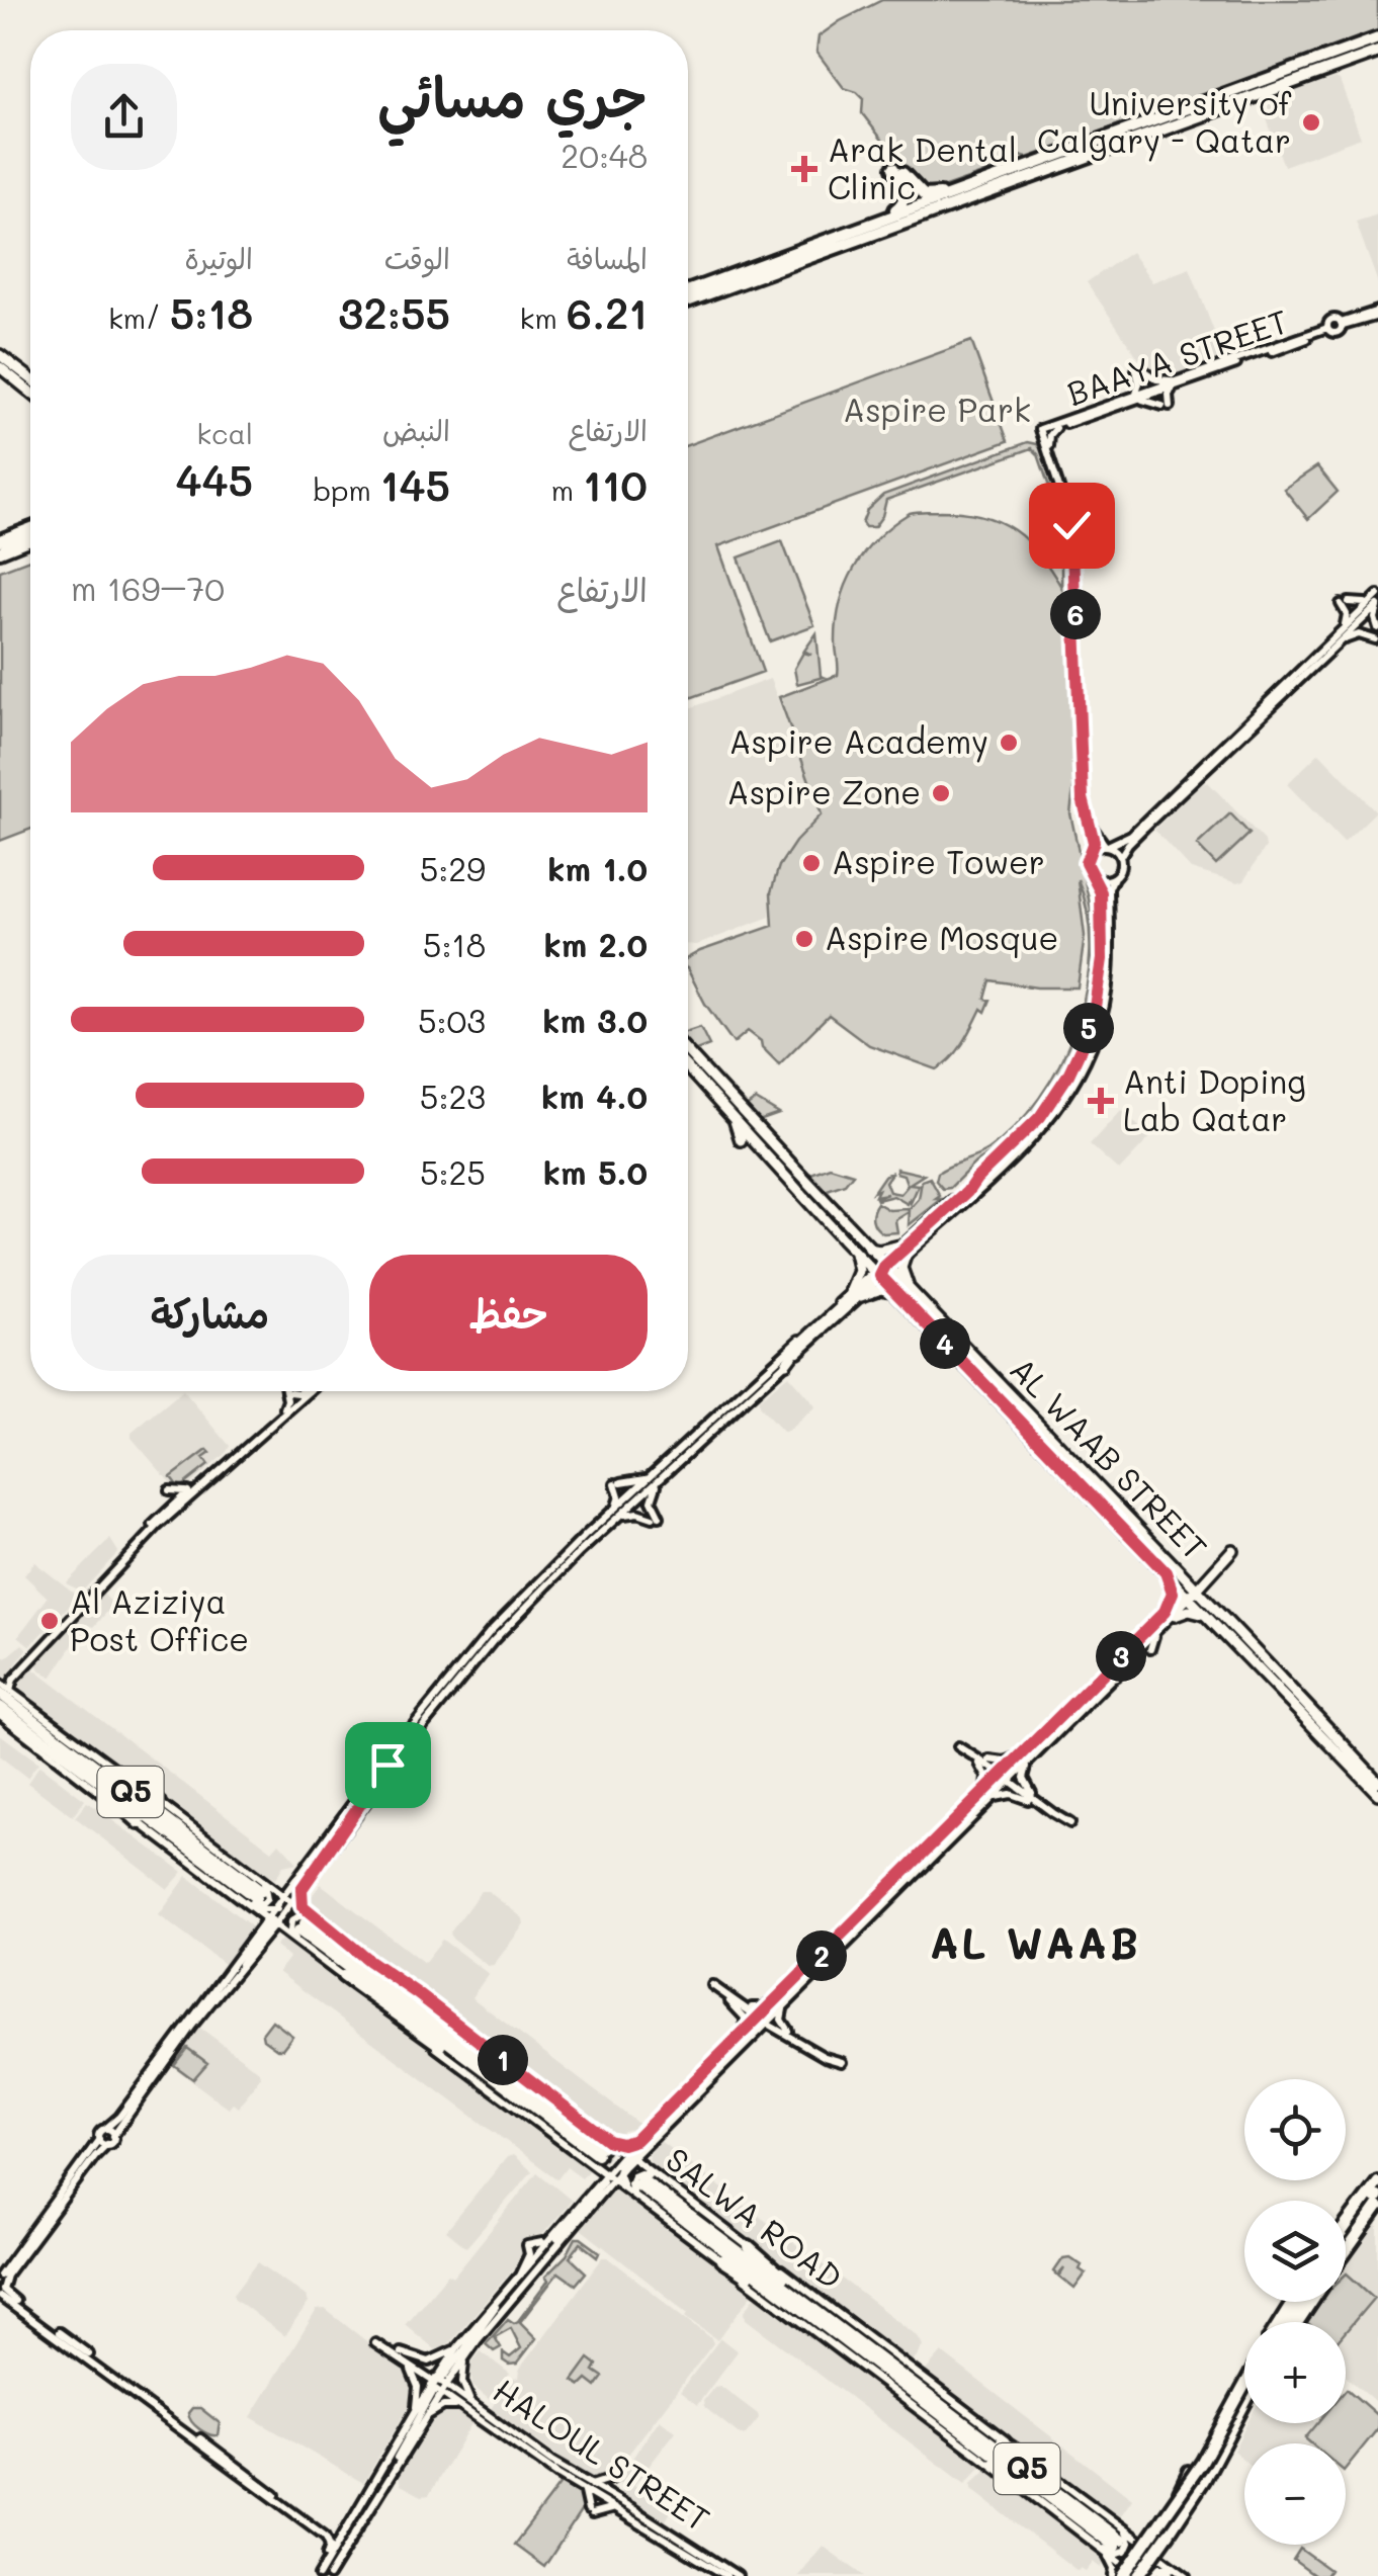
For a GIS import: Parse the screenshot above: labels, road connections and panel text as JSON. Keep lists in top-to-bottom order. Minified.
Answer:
{"streets":{"highway":["Q5","SALWA ROAD"],"main road":["BAAYA STREET","AL WAAB STREET","HALOUL STREET"]},"districts":["AL WAAB"],"parks":["Aspire Park"],"places":{"other":["University of Calgary - Qatar","Aspire Academy","Aspire Zone","Aspire Tower","Aspire Mosque","Al Aziziya Post Office"],"health":["Arak Dental Clinic","Anti Doping Lab Qatar"]},"page":{"heading":["جري مسائي","20:48"],"stats":[["المسافة","6.21 km"],["الوقت","32:55"],["الوتيرة","5:18 /km"],["الارتفاع","110 m"],["النبض","145 bpm"],["kcal","445"]],"chart":["الارتفاع","70–169 m"],"pins":["6","5","4","3","2","1"],"list":[{"name":"1.0 km","note":"5:29"},{"name":"2.0 km","note":"5:18"},{"name":"3.0 km","note":"5:03"},{"name":"4.0 km","note":"5:23"},{"name":"5.0 km","note":"5:25"}],"buttons":["حفظ","مشاركة"],"map_buttons":["+","−"]}}
